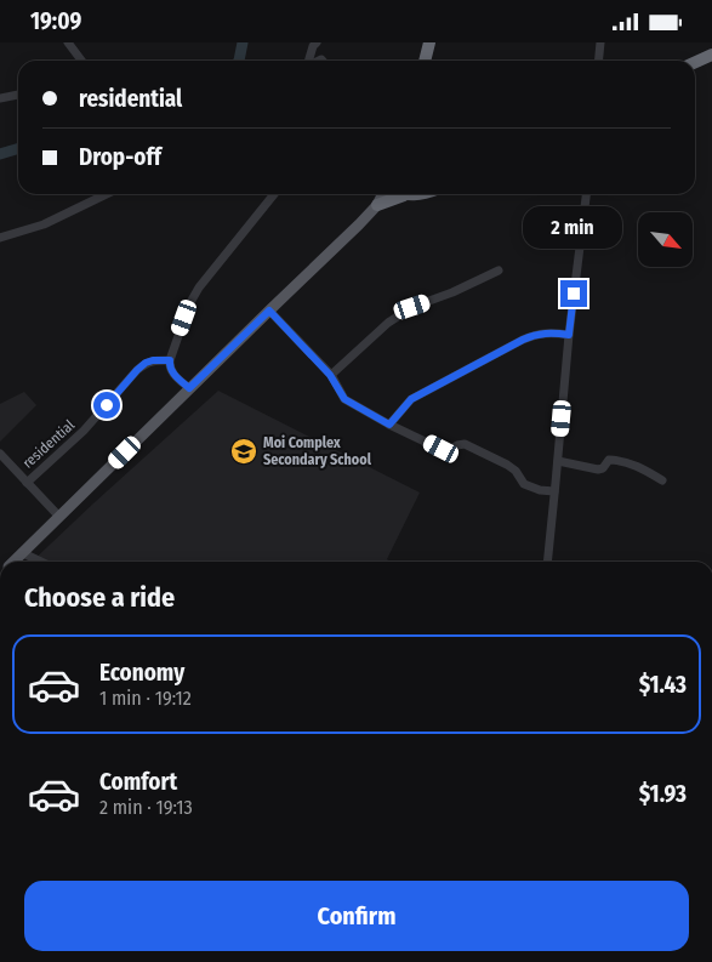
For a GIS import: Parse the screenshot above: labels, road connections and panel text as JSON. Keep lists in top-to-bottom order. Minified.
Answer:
{"streets":{"street":["residential"]},"places":{"school or university":["Moi Complex Secondary School"]},"north":"bottom right","page":{"status":"19:09","banner":["residential","Drop-off"],"bubble":"2 min","heading":"Choose a ride","list":[{"name":"Economy","note":"1 min · 19:12","value":"$1.43"},{"name":"Comfort","note":"2 min · 19:13","value":"$1.93"}],"buttons":"Confirm"}}
